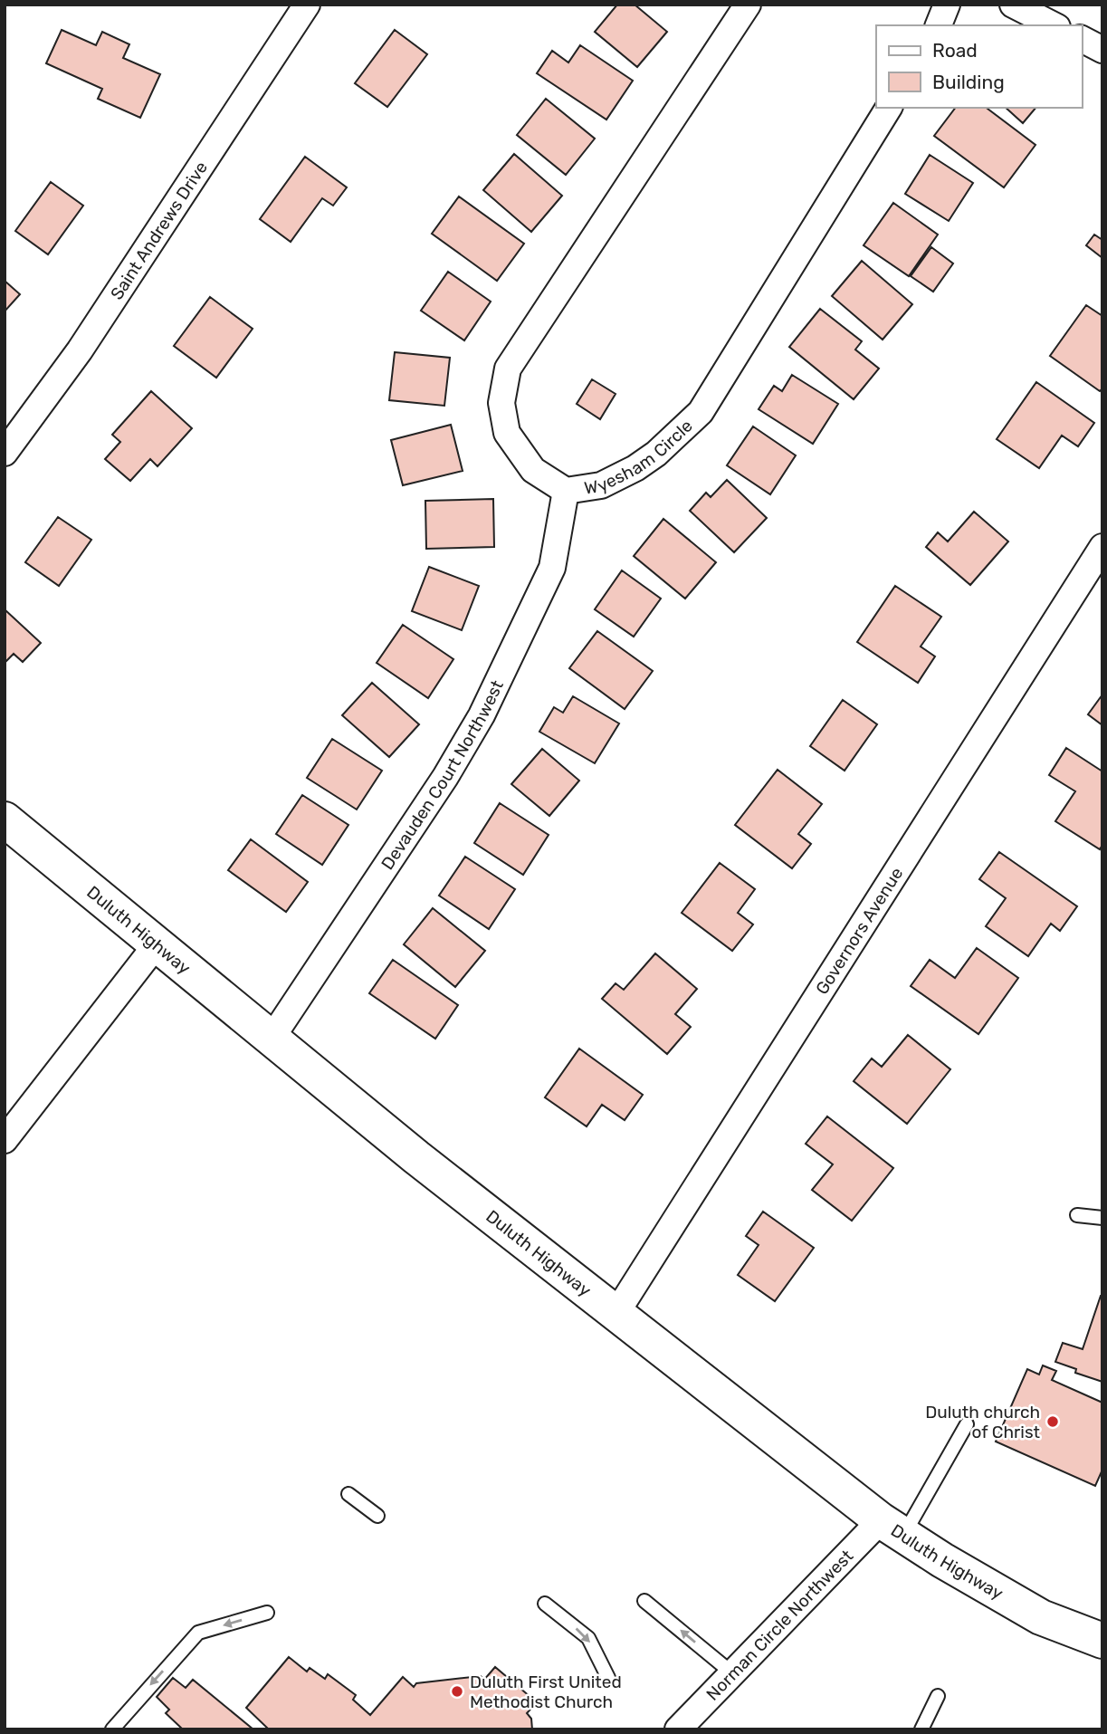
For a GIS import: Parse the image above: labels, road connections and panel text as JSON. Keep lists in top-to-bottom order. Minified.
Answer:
{"streets":{"main road":["Duluth Highway"],"street":["Saint Andrews Drive","Wyesham Circle","Devauden Court Northwest","Governors Avenue","Norman Circle Northwest"]},"crossings":[["Wyesham Circle","Devauden Court Northwest"],["Devauden Court Northwest","Duluth Highway"],["Governors Avenue","Duluth Highway"],["Duluth Highway","Norman Circle Northwest"]],"places":["Duluth church of Christ","Duluth First United Methodist Church"],"legend":["Road","Building"]}
